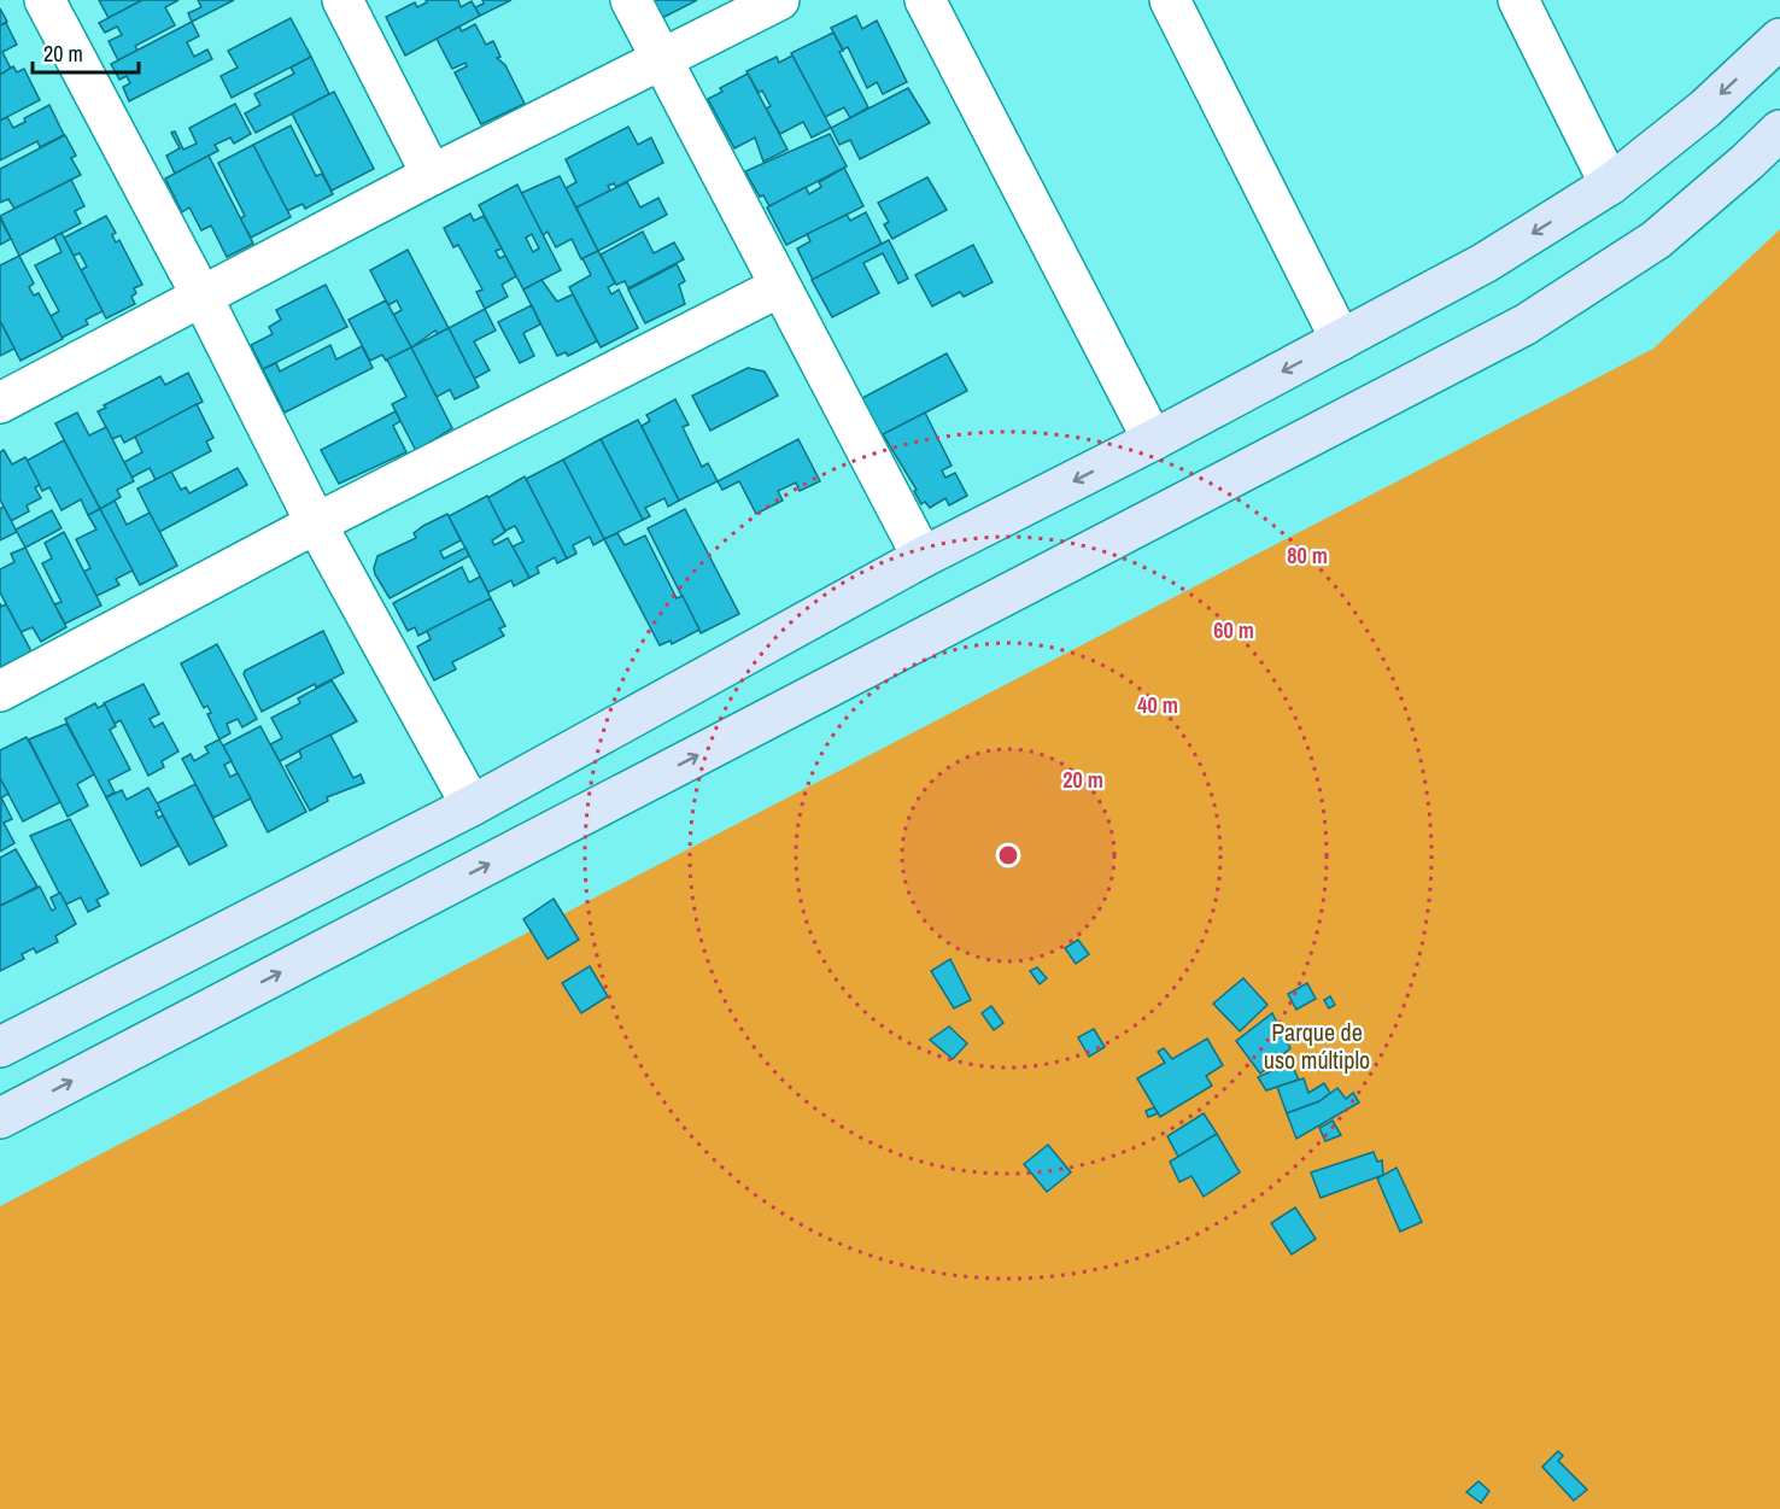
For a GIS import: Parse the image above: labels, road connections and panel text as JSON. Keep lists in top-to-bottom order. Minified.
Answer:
{"parks":["Parque de uso múltiplo"],"scale_bar":"20 m","rings":["80 m","60 m","40 m","20 m"]}
